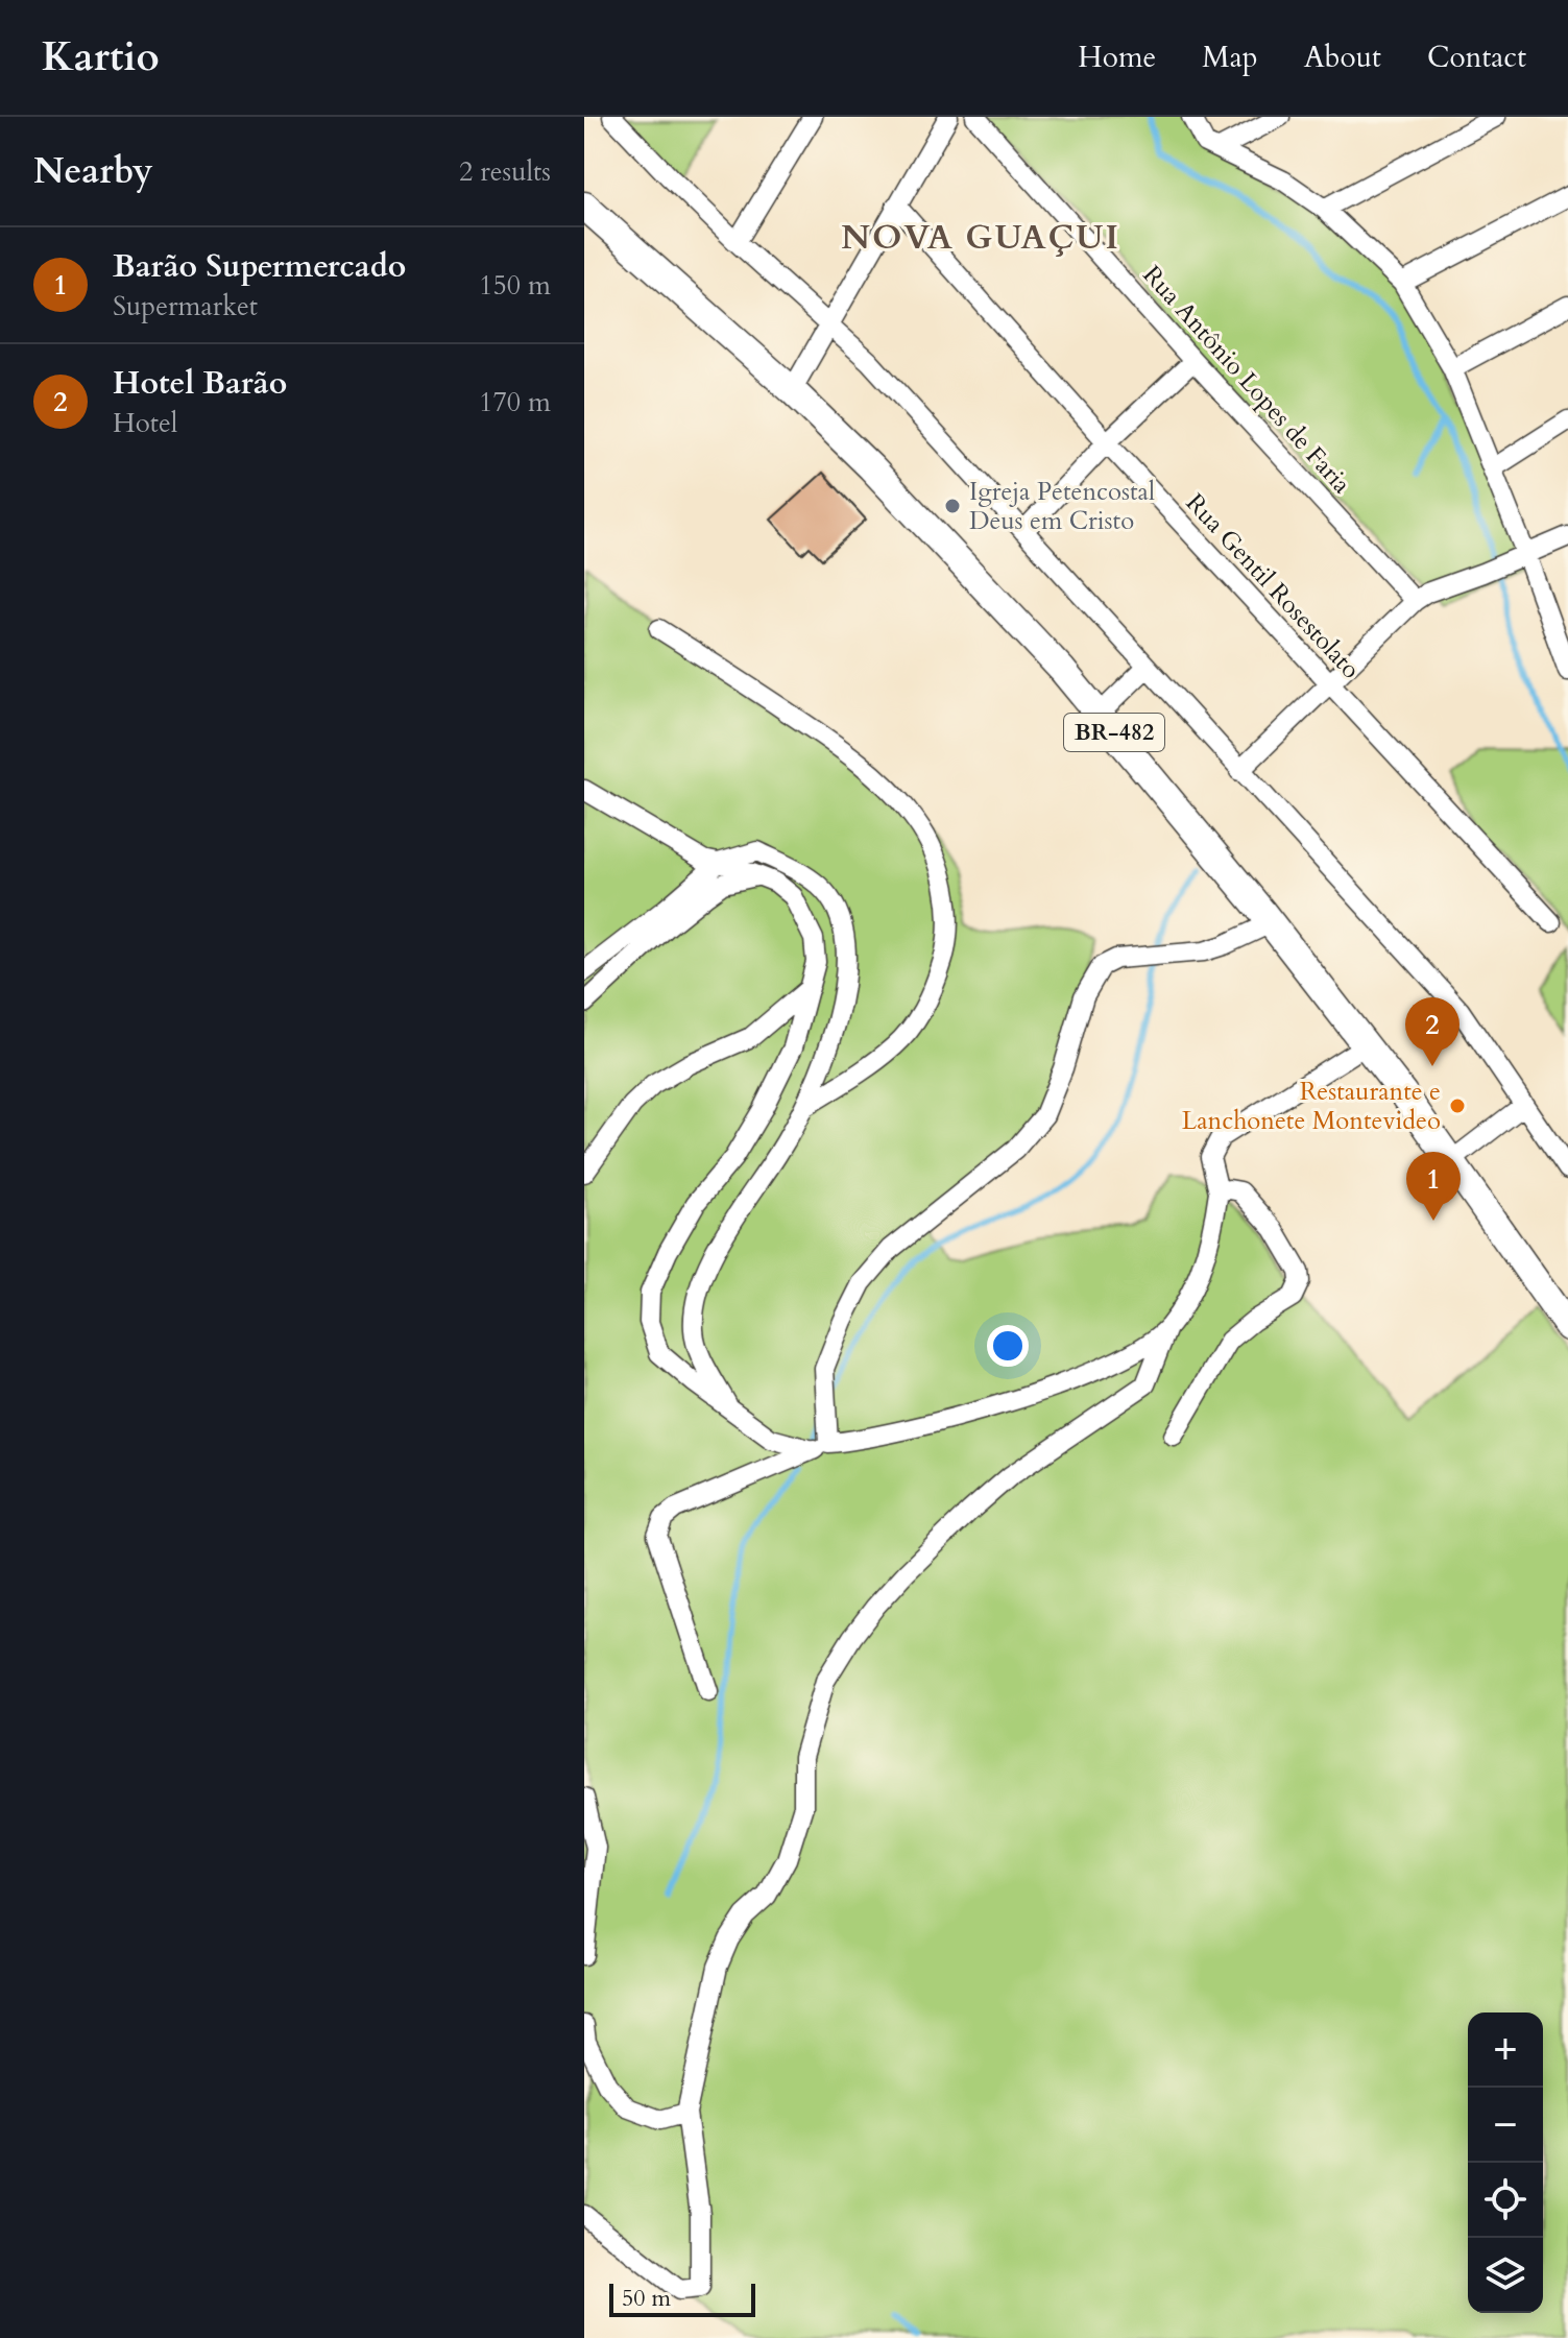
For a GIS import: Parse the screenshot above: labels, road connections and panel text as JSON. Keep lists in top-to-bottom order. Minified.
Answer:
{"streets":{"highway":["BR-482"],"street":["Rua Antônio Lopes de Faria","Rua Gentil Rosestolato"]},"districts":["NOVA GUAÇUI"],"places":["Igreja Petencostal Deus em Cristo","Restaurante e Lanchonete Montevideo"],"scale_bar":"50 m","page":{"header":"Kartio","nav":["Home","Map","About","Contact"],"heading":["Nearby","2 results"],"list":[{"mark":"1","name":"Barão Supermercado","note":"Supermarket","value":"150 m"},{"mark":"2","name":"Hotel Barão","note":"Hotel","value":"170 m"}],"pins":["2","1"],"map_buttons":["+","−"],"scale":"50 m"}}
